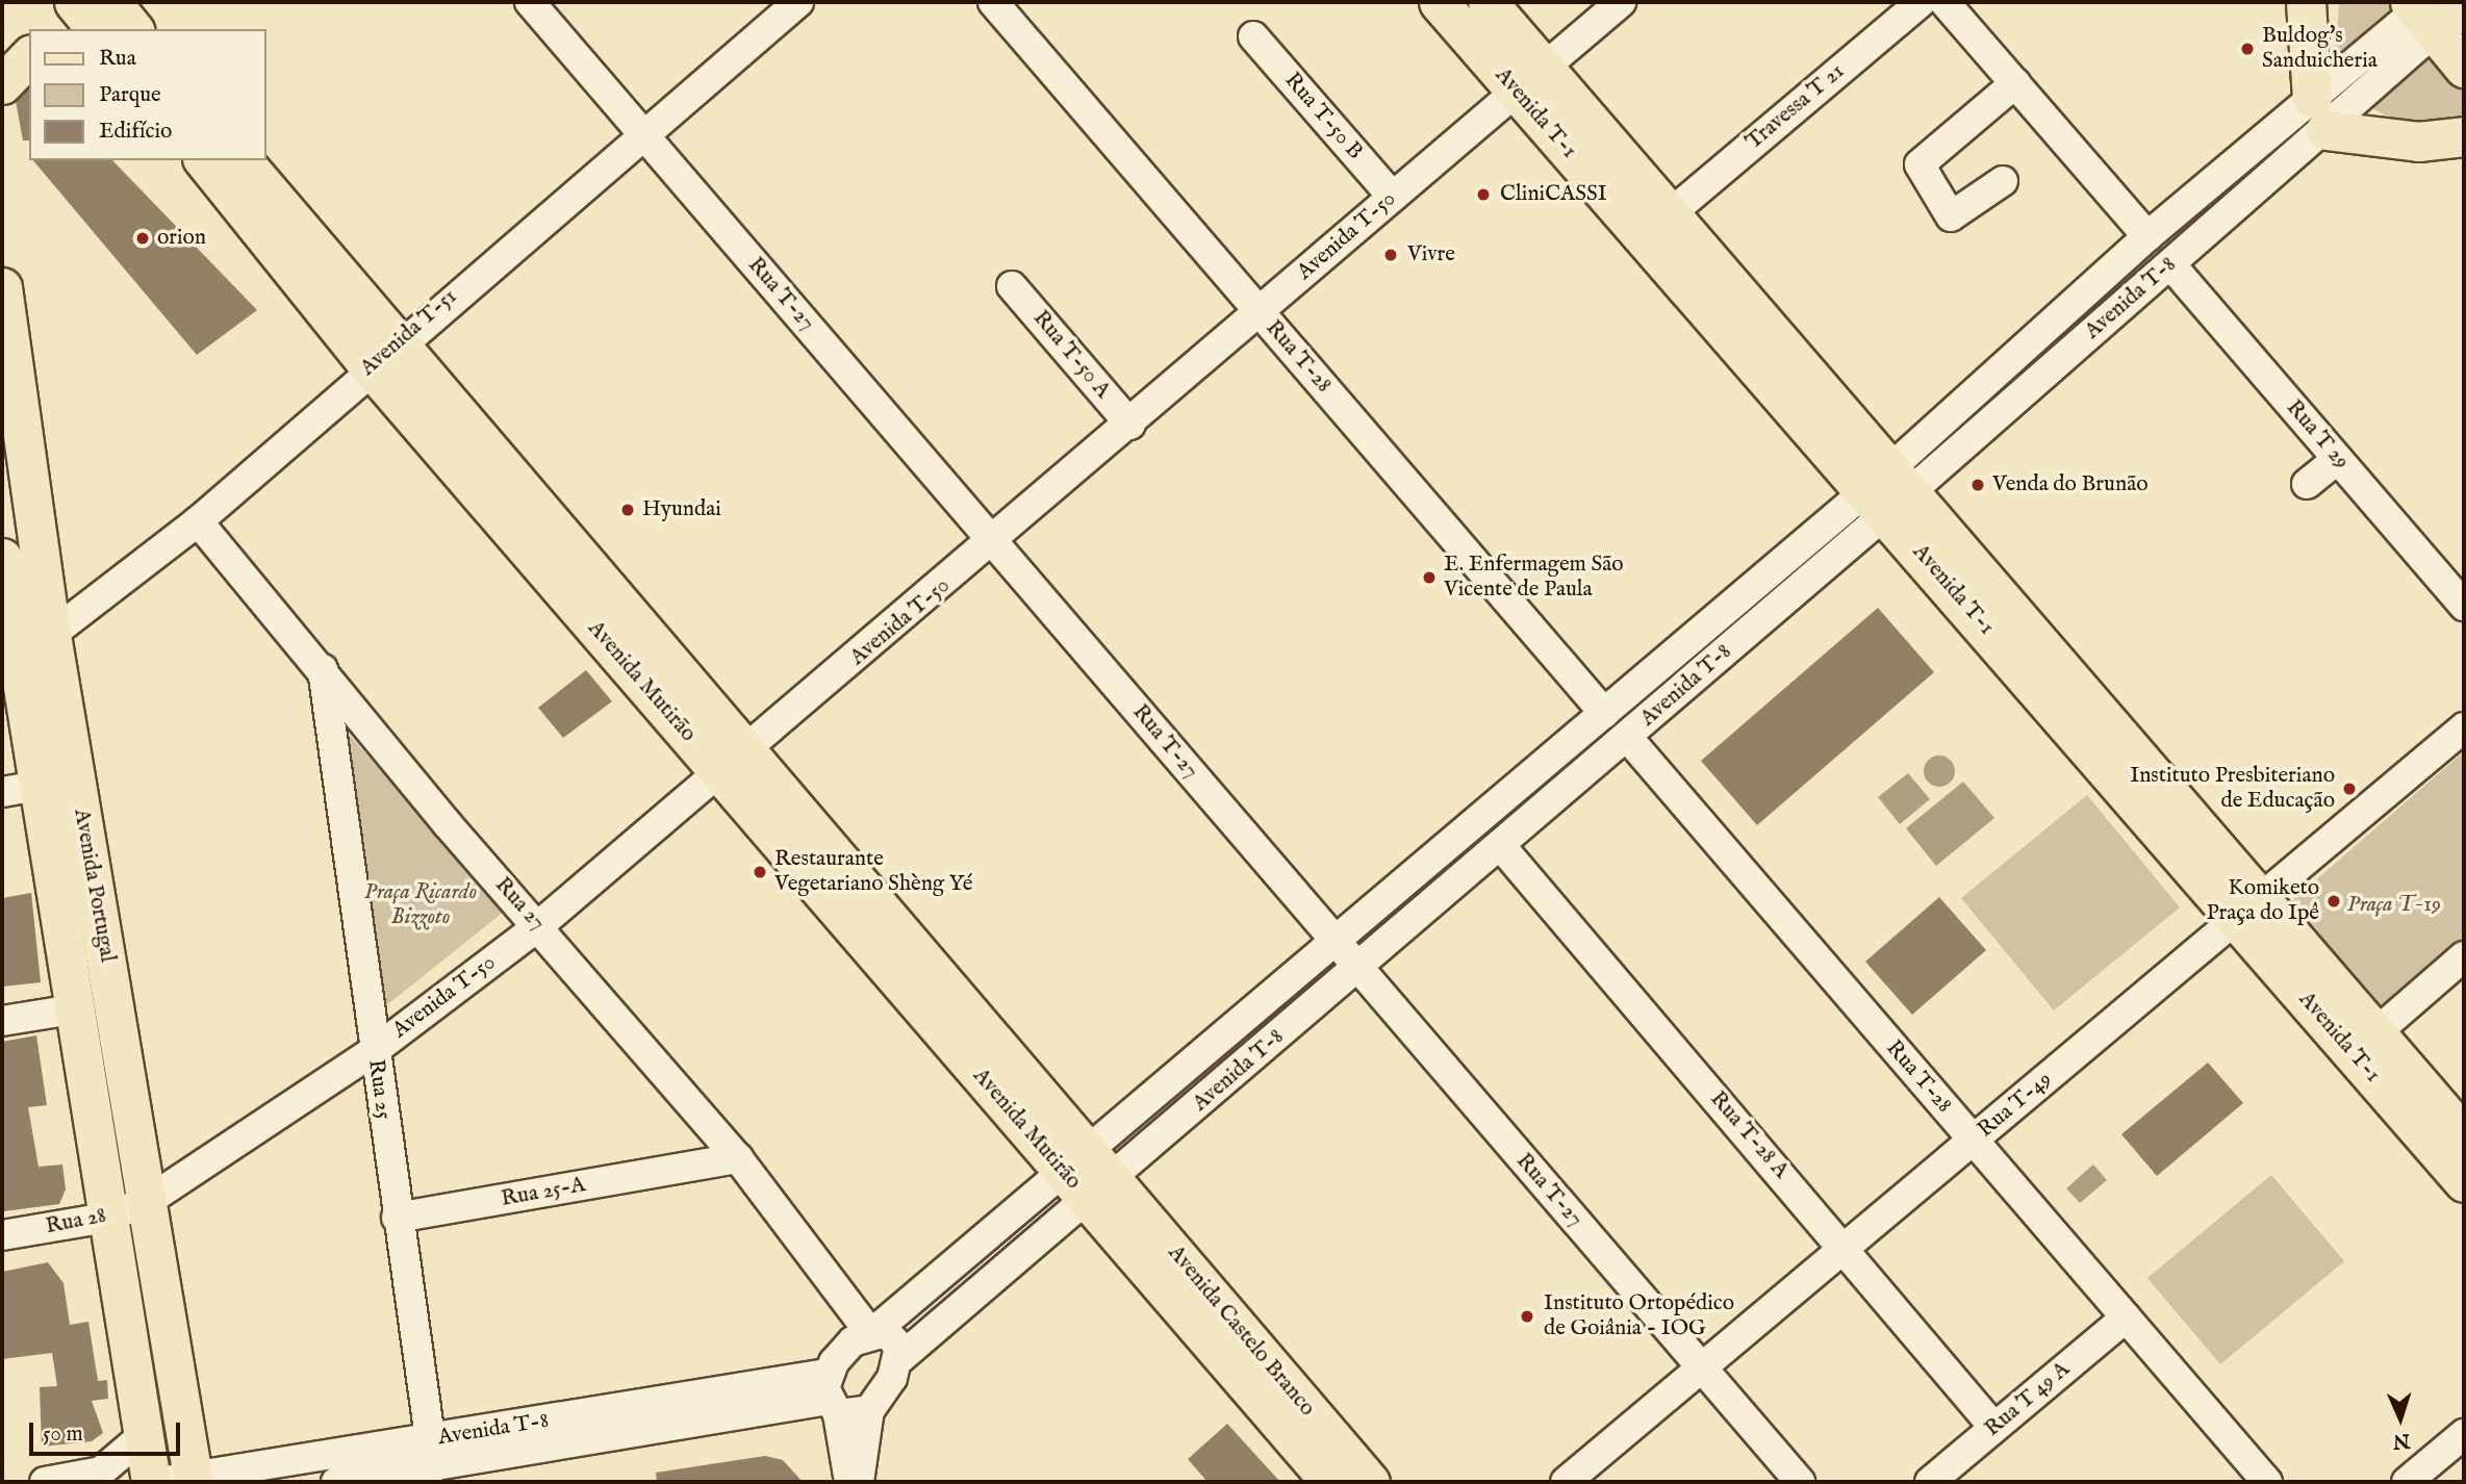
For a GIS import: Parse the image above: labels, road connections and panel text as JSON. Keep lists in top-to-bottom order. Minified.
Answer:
{"streets":{"main road":["Avenida T-1","Avenida Mutirão","Avenida Portugal","Avenida Castelo Branco"],"street":["Travessa T 21","Rua T-50 B","Avenida T-50","Rua T-27","Avenida T-8","Avenida T-51","Rua T-50 A","Rua T-28","Rua T 29","Rua 27","Rua 25","Rua T-49","Rua T-28 A","Rua 25-A","Rua 28","Rua T 49 A"]},"crossings":[["Travessa T 21","Avenida T-1"],["Avenida T-1","Avenida T-50"],["Avenida T-1","Avenida T-8"],["Avenida T-1","Rua T-49"],["Rua T-50 B","Avenida T-50"],["Avenida T-50","Rua T-27"],["Avenida T-50","Rua T-50 A"],["Avenida T-50","Rua T-28"],["Avenida T-50","Avenida Mutirão"],["Avenida T-50","Avenida Portugal"],["Avenida T-50","Rua 27"],["Avenida T-50","Rua 25"],["Avenida T-50","Rua 28"],["Rua T-27","Avenida T-8"],["Rua T-27","Avenida T-51"],["Rua T-27","Rua T-49"],["Avenida T-8","Rua T-28"],["Avenida T-8","Rua T 29"],["Avenida T-8","Avenida Mutirão"],["Avenida T-8","Avenida Portugal"],["Avenida T-8","Rua 27"],["Avenida T-8","Rua 25"],["Avenida T-8","Rua T-28 A"],["Avenida T-8","Avenida Castelo Branco"],["Avenida T-51","Avenida Mutirão"],["Avenida T-51","Avenida Portugal"],["Avenida T-51","Rua 27"],["Rua T-28","Rua T-49"],["Rua T-28","Rua T 49 A"],["Avenida Mutirão","Avenida Castelo Branco"],["Avenida Portugal","Rua 28"],["Rua 27","Rua 25"],["Rua 27","Rua 25-A"],["Rua 25","Rua 25-A"],["Rua T-49","Rua T-28 A"],["Rua T-28 A","Rua T 49 A"]],"parks":["Praça Ricardo Bizzoto","Praça T-19"],"places":["Buldog's Sanduicheria","CliniCASSI","orion","Vivre","Venda do Brunão","Hyundai","E. Enfermagem São Vicente de Paula","Instituto Presbiteriano de Educação","Restaurante Vegetariano Shèng Yé","Komiketo Praça do Ipê","Instituto Ortopédico de Goiânia - IOG"],"legend":["Rua","Parque","Edifício"],"scale_bar":"50 m","north":"bottom"}
